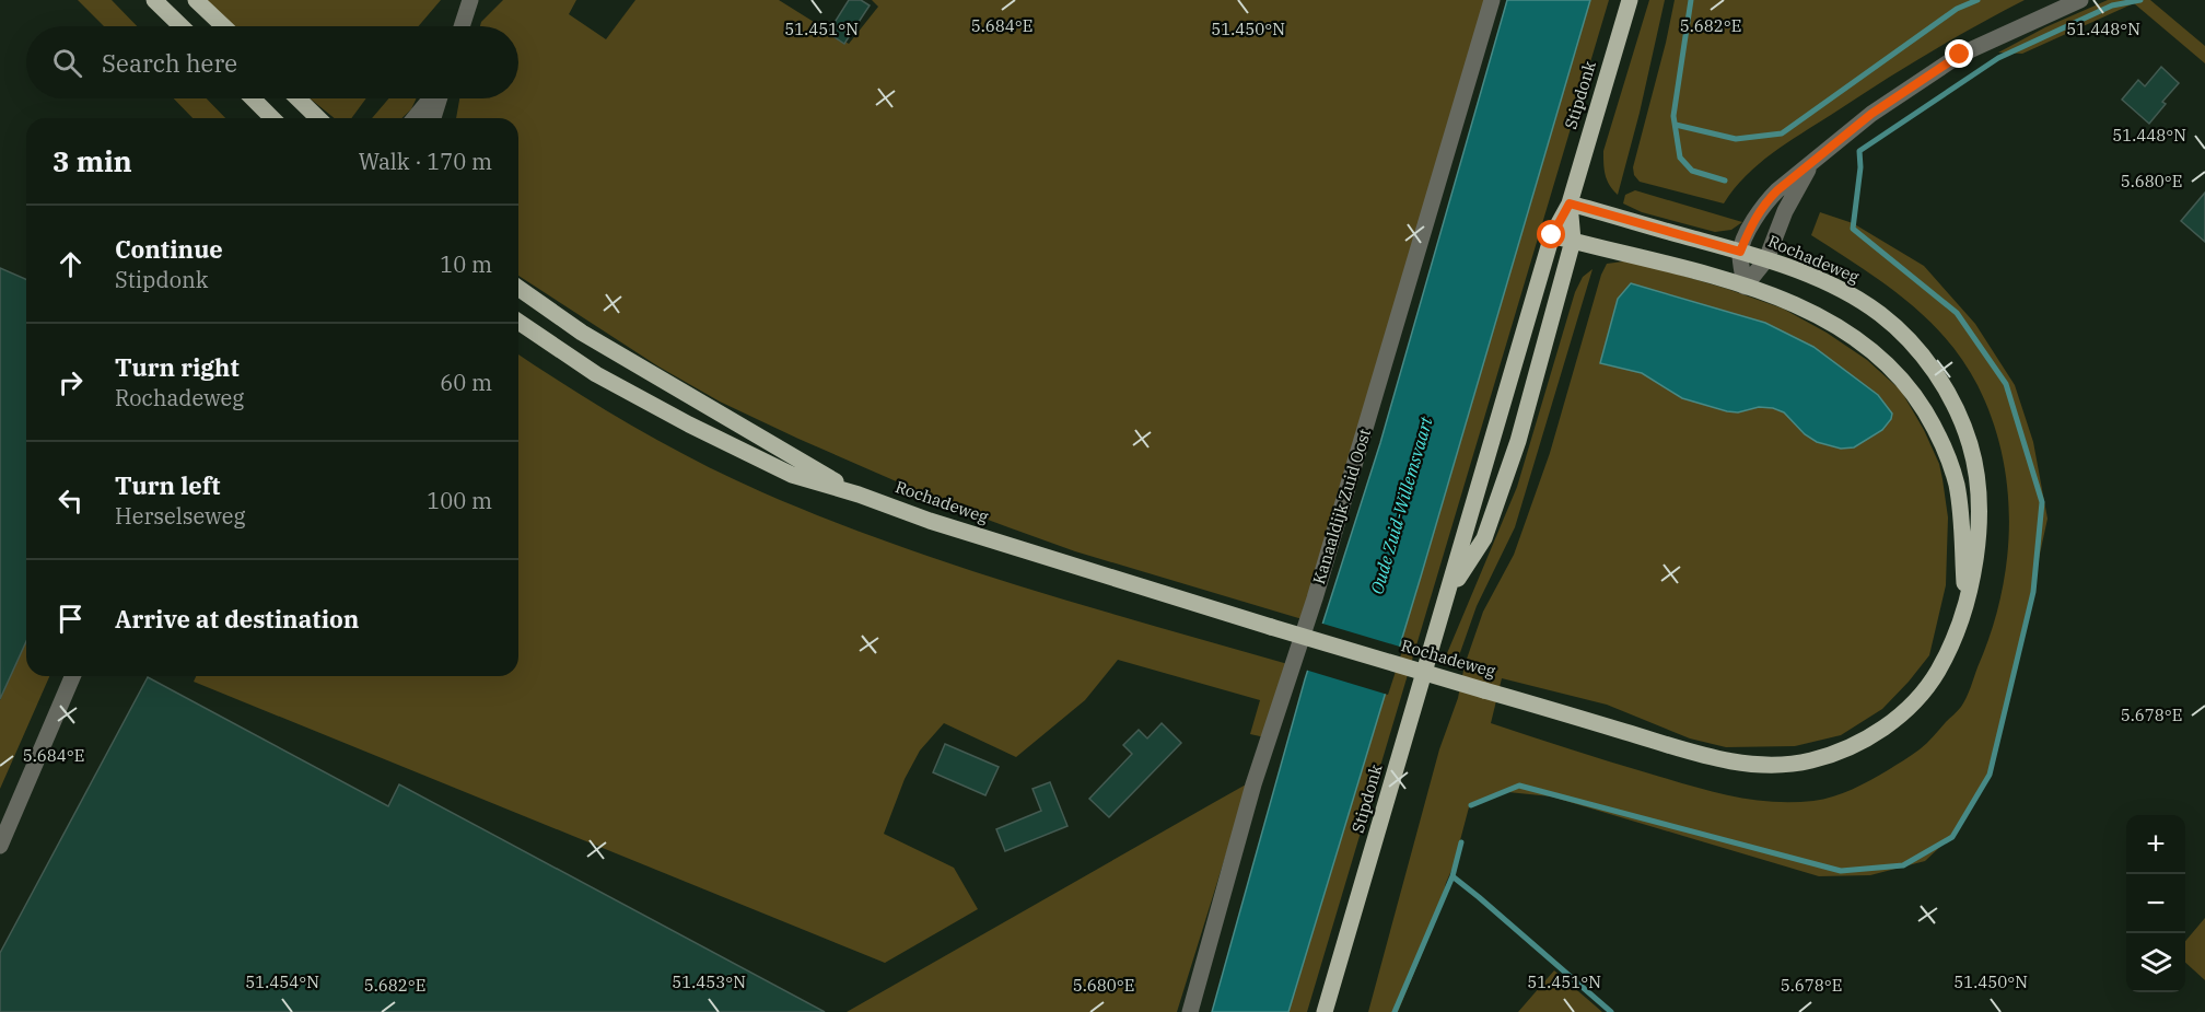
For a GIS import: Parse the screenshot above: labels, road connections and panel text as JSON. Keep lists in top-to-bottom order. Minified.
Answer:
{"streets":{"main road":["Stipdonk","Rochadeweg"],"street":["Kanaaldijk Zuid Oost"]},"crossings":[["Stipdonk","Rochadeweg"]],"water":["Oude Zuid-Willemsvaart"],"page":{"search":"Search here","heading":["3 min","Walk · 170 m"],"list":[["Continue","Stipdonk","10 m"],["Turn right","Rochadeweg","60 m"],["Turn left","Herselseweg","100 m"],"Arrive at destination"],"map_buttons":["+","−"]},"coordinates":["5.684°E","5.682°E","51.451°N","51.450°N","51.448°N","5.680°E","5.678°E","51.454°N","51.453°N"]}
